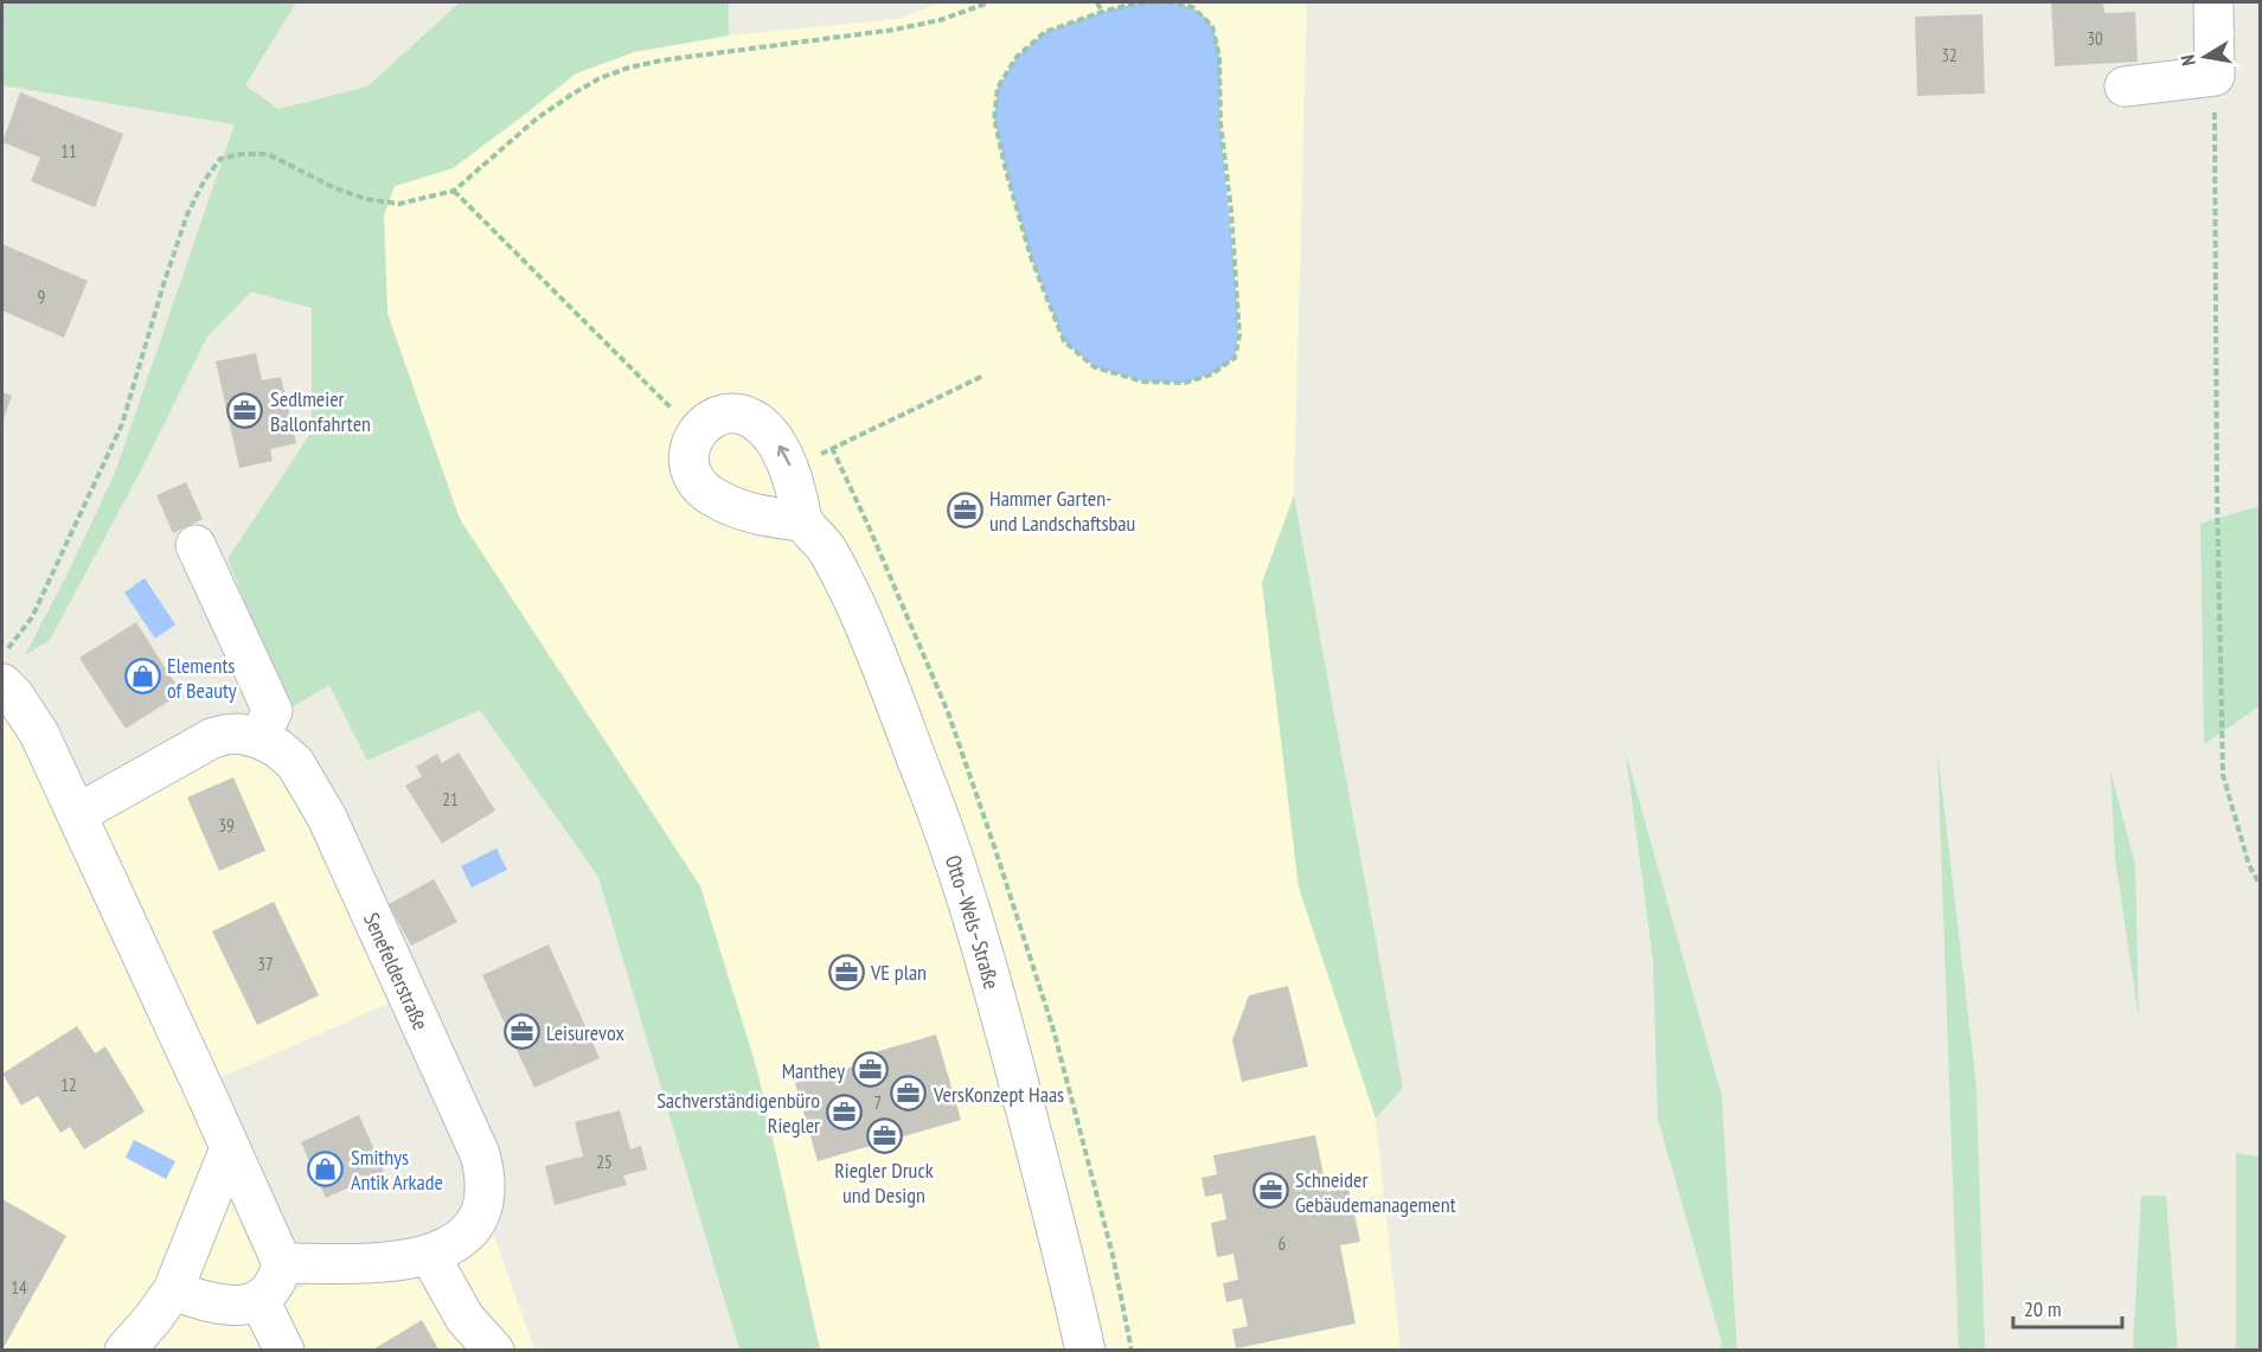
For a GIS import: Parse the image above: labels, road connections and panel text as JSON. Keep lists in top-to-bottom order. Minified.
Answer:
{"streets":{"street":["Otto–Wels–Straße","Senefelderstraße"]},"places":{"office":["Sedlmeier Ballonfahrten","Hammer Garten- und Landschaftsbau","VE plan","Leisurevox","Manthey","VersKonzept Haas","Sachverständigenbüro Riegler","Riegler Druck und Design","Schneider Gebäudemanagement"],"shop":["Elements of Beauty","Smithys Antik Arkade"]},"house_numbers":["30","32","11","9","21","39","37","12","7","25","6","14"],"scale_bar":"20 m","north":"left"}
